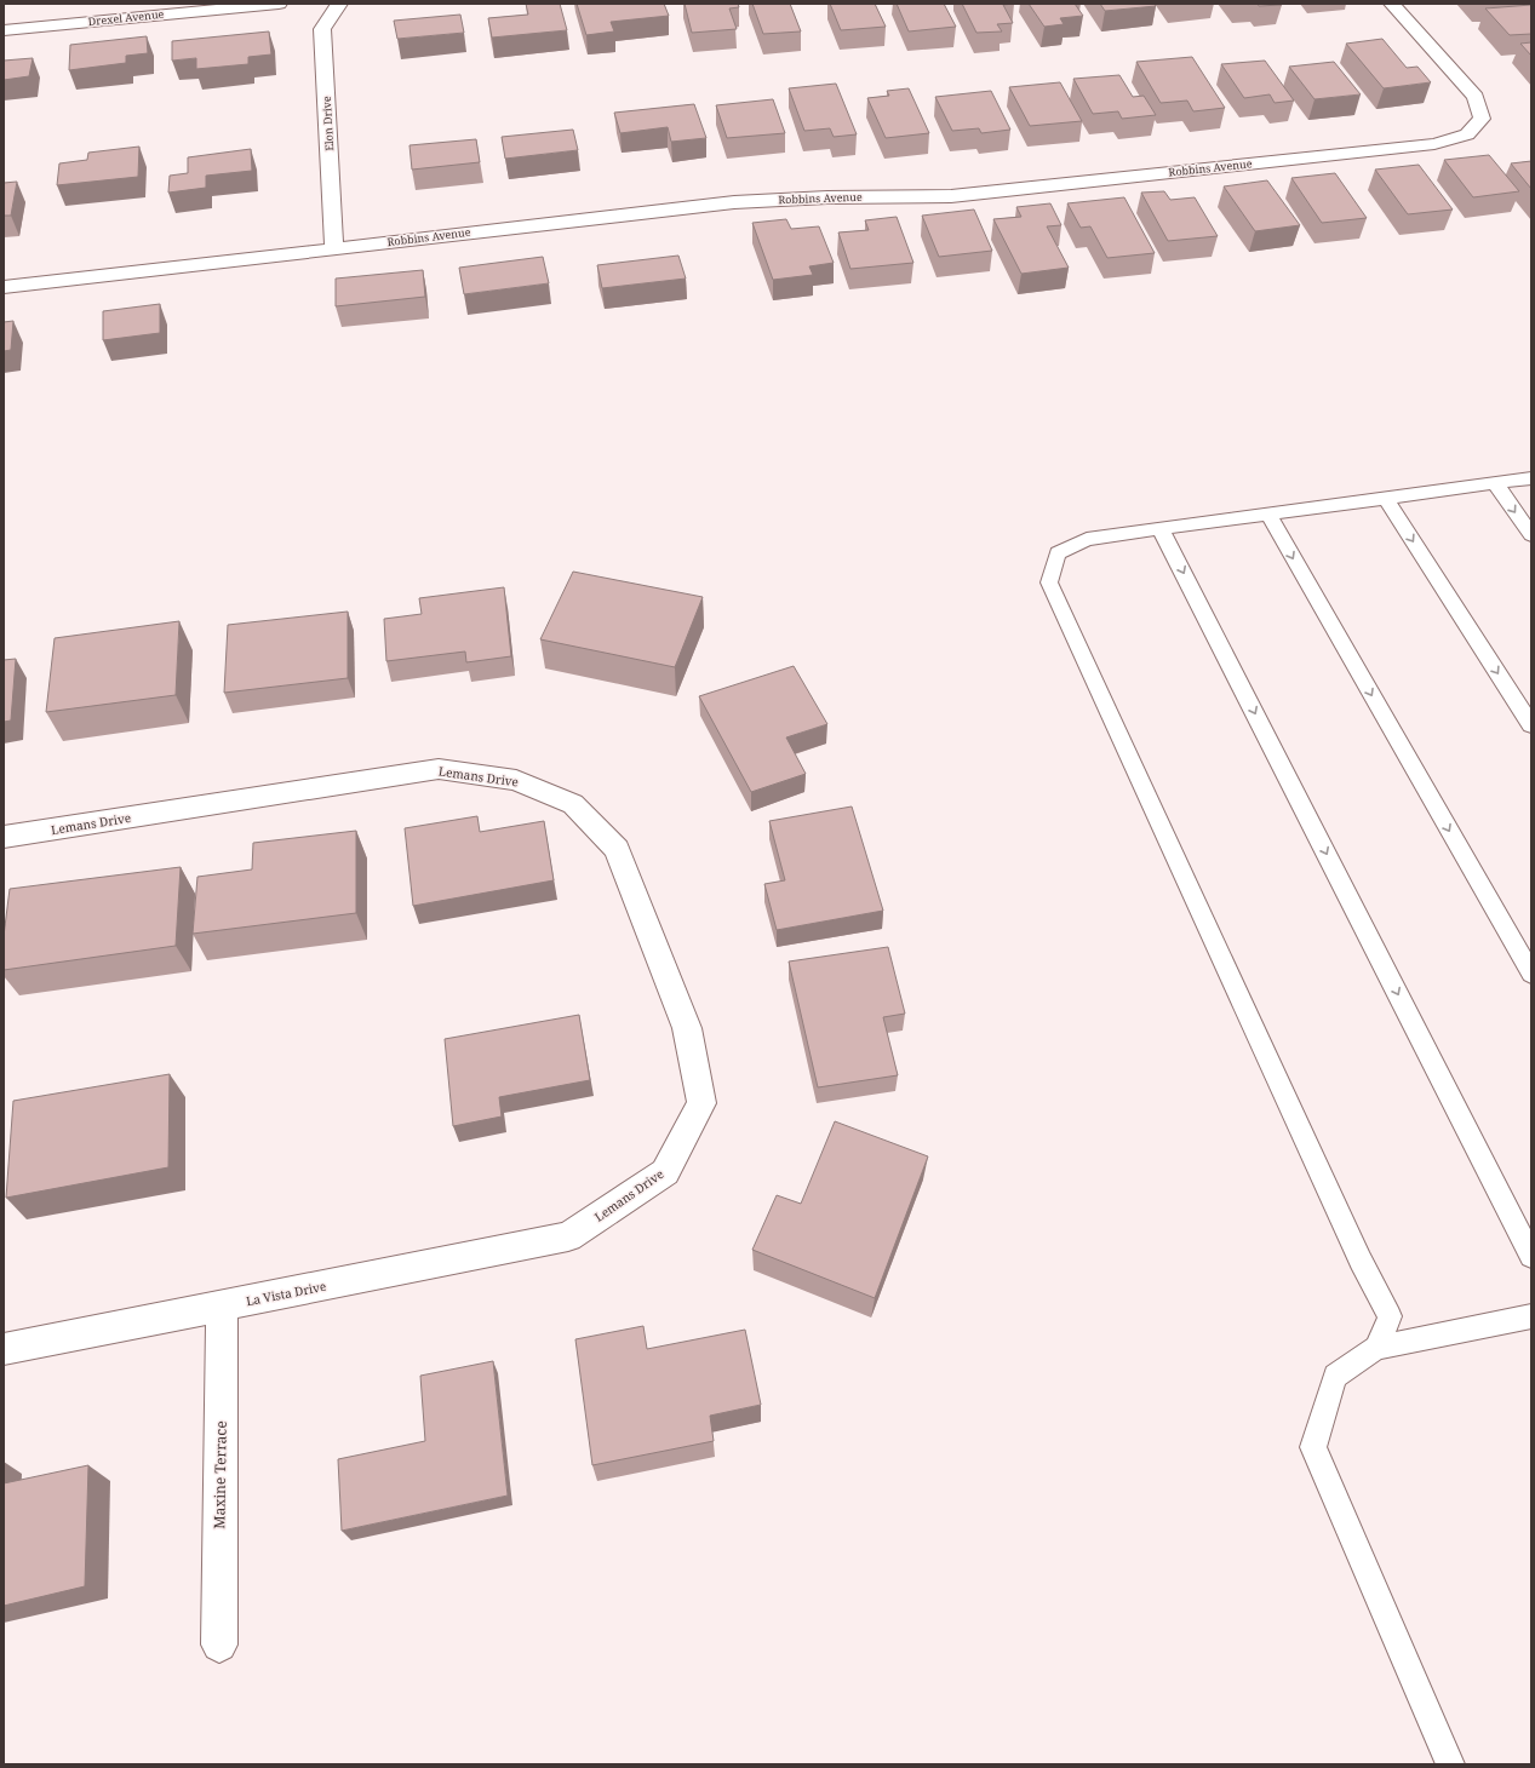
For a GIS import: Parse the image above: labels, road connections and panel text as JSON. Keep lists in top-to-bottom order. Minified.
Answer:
{"streets":{"street":["Drexel Avenue","Elon Drive","Robbins Avenue","Lemans Drive","La Vista Drive","Maxine Terrace"]},"crossings":[["Elon Drive","Robbins Avenue"],["Lemans Drive","La Vista Drive"],["La Vista Drive","Maxine Terrace"]]}
